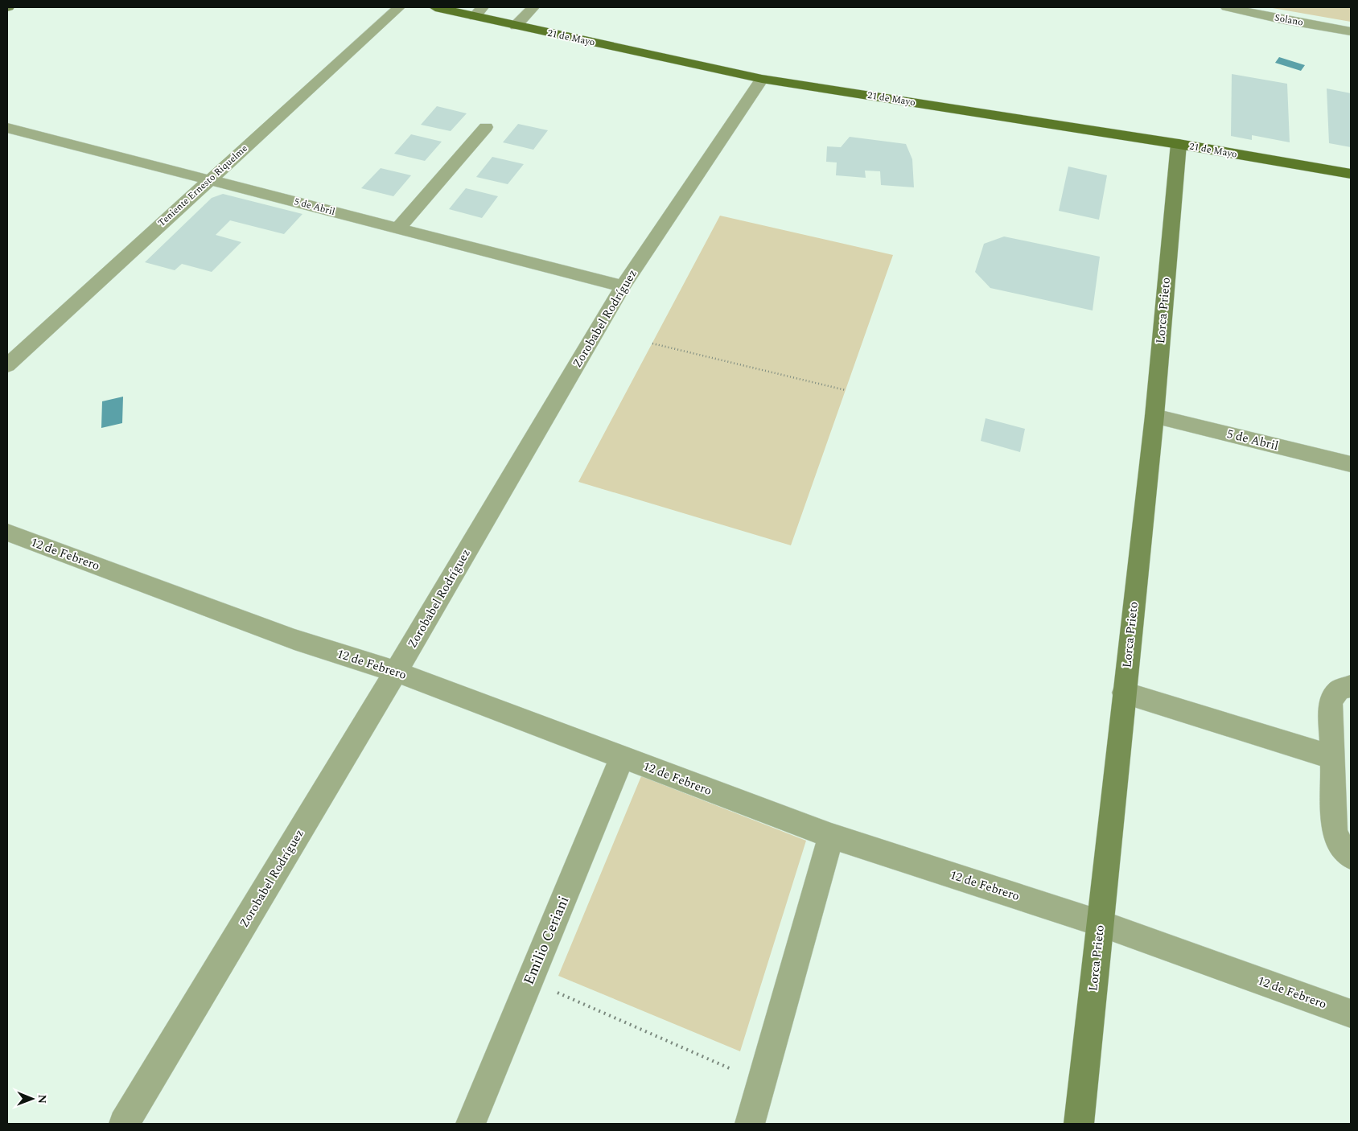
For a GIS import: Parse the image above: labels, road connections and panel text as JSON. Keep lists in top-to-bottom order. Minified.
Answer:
{"streets":{"main road":["21 de Mayo","Lorca Prieto"],"street":["Solano","Teniente Ernesto Riquelme","5 de Abril","Zorobabel Rodríguez","12 de Febrero","Emilio Ceriani"]},"crossings":[["21 de Mayo","Lorca Prieto"],["21 de Mayo","Zorobabel Rodríguez"],["Teniente Ernesto Riquelme","5 de Abril"],["5 de Abril","Lorca Prieto"],["5 de Abril","Zorobabel Rodríguez"],["Lorca Prieto","12 de Febrero"],["Zorobabel Rodríguez","12 de Febrero"],["12 de Febrero","Emilio Ceriani"]],"north":"right"}
